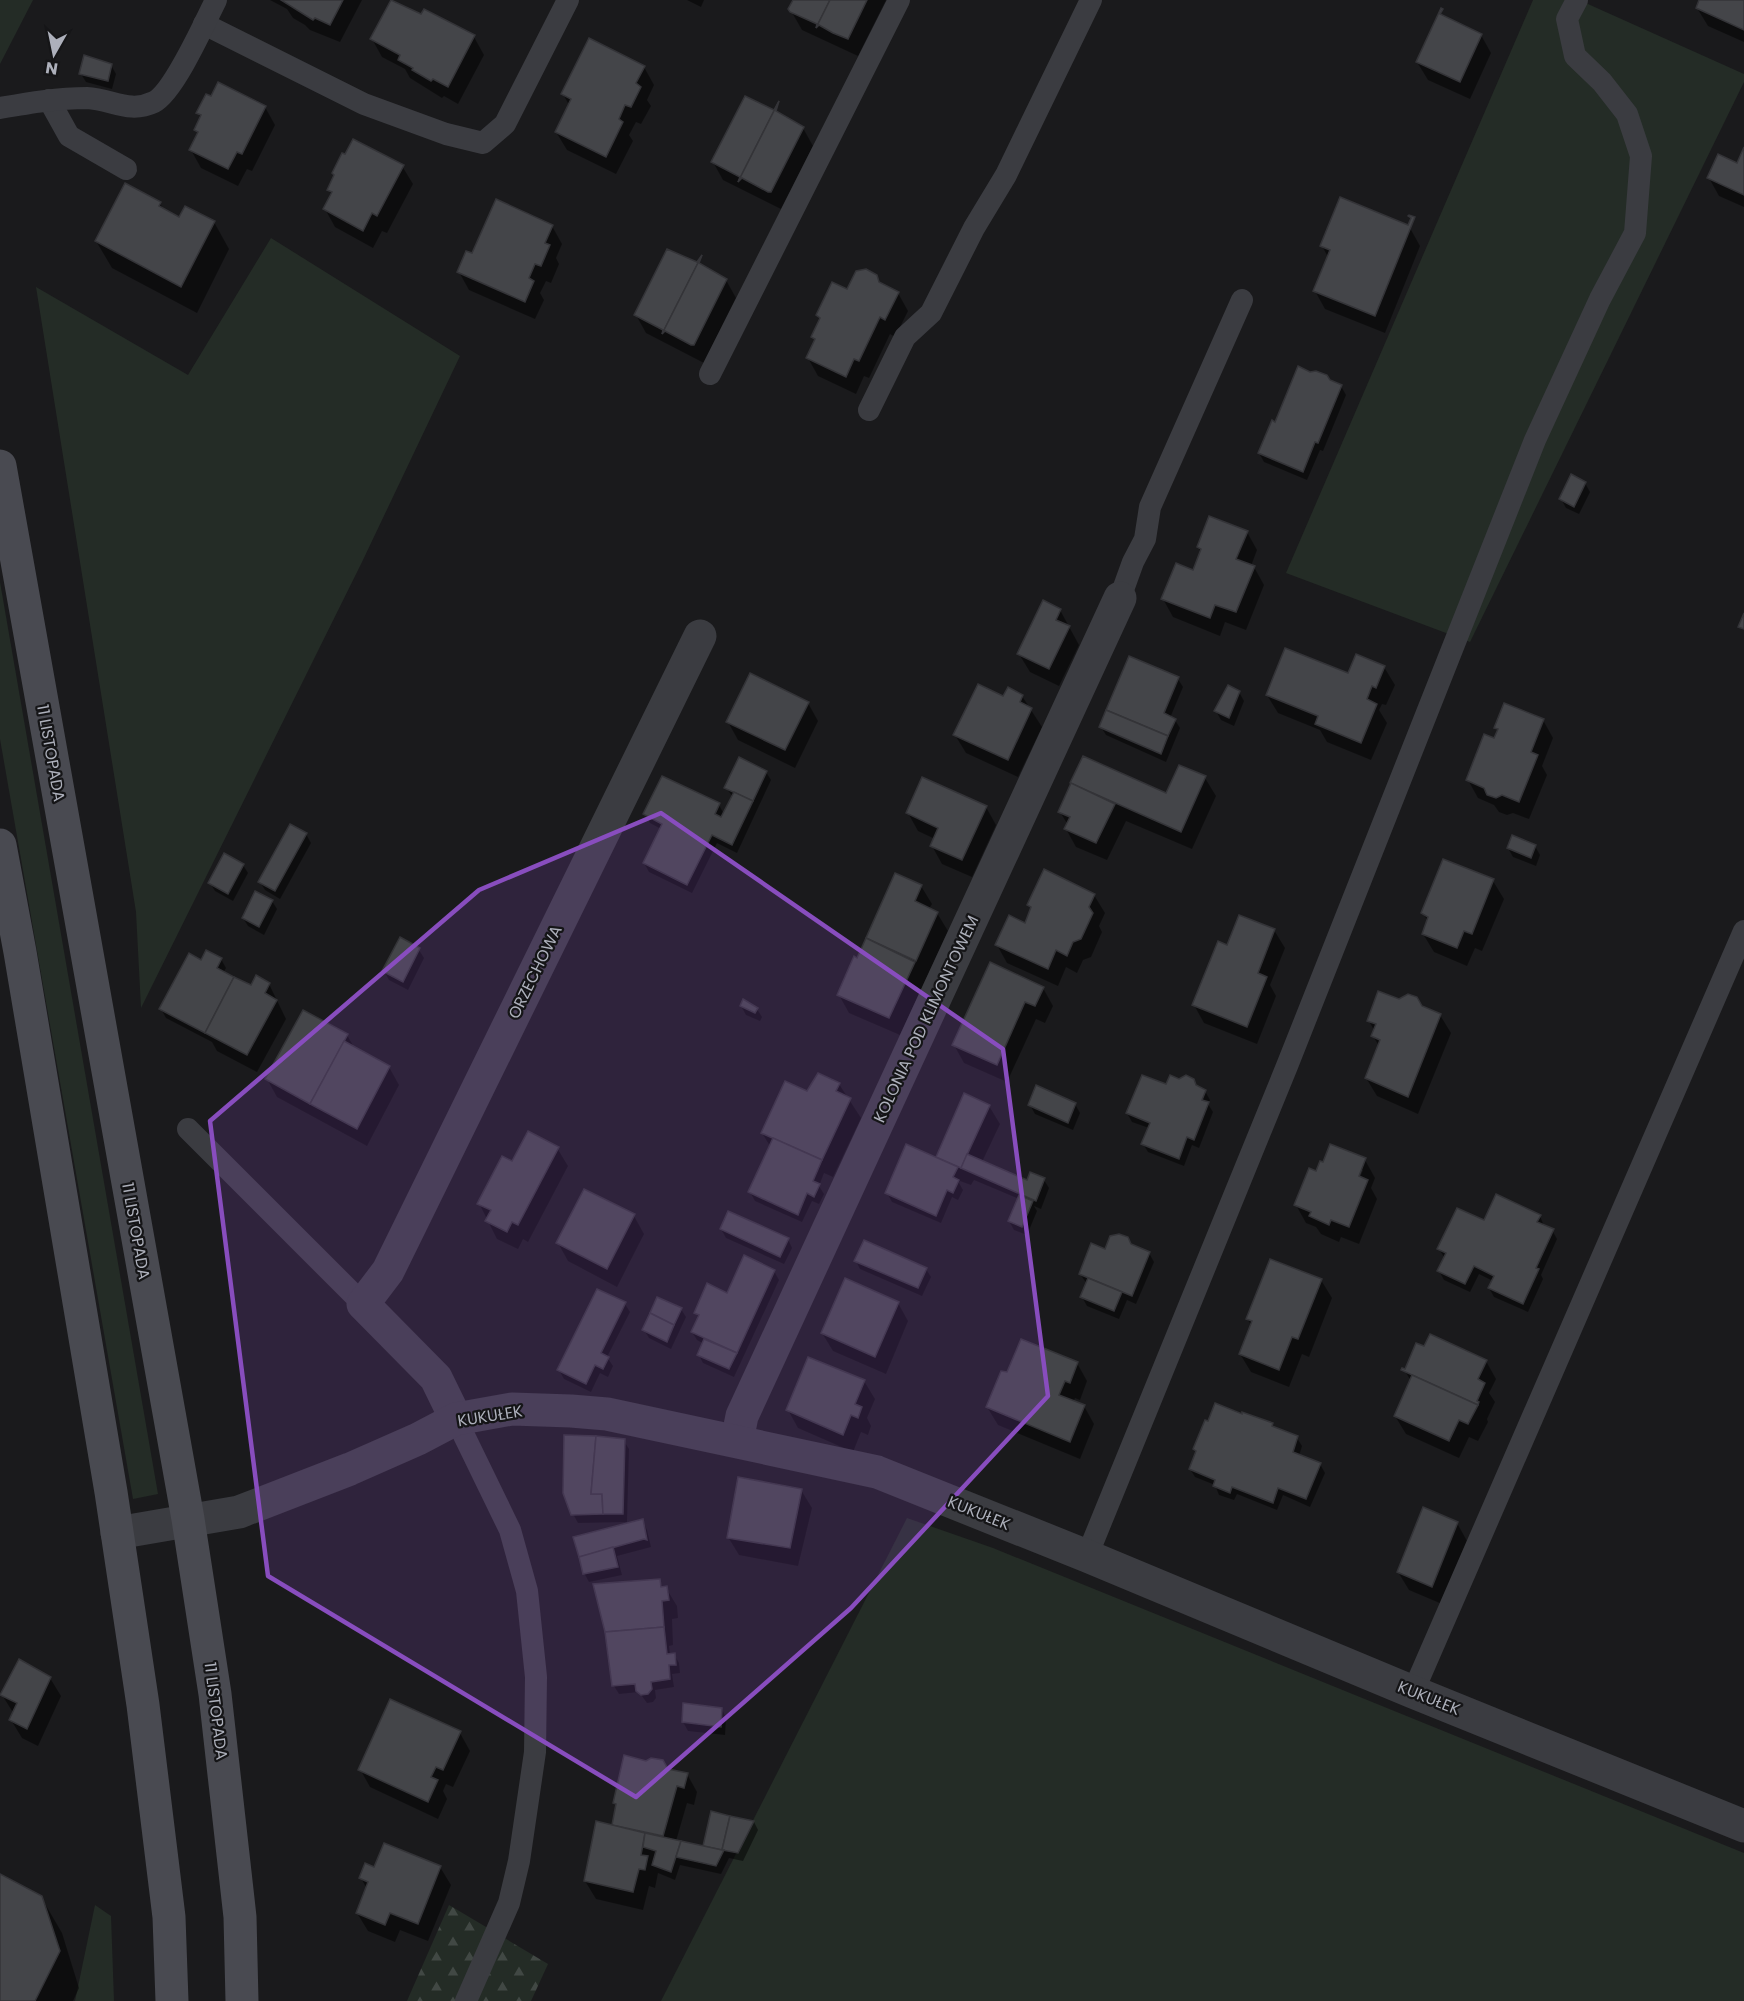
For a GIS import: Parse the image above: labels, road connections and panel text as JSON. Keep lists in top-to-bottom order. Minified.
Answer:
{"streets":{"main road":["11 LISTOPADA"],"street":["ORZECHOWA","KOLONIA POD KLIMONTOWEM","KUKUŁEK"]},"crossings":[["11 LISTOPADA","KUKUŁEK"],["KOLONIA POD KLIMONTOWEM","KUKUŁEK"]],"north":"bottom"}
